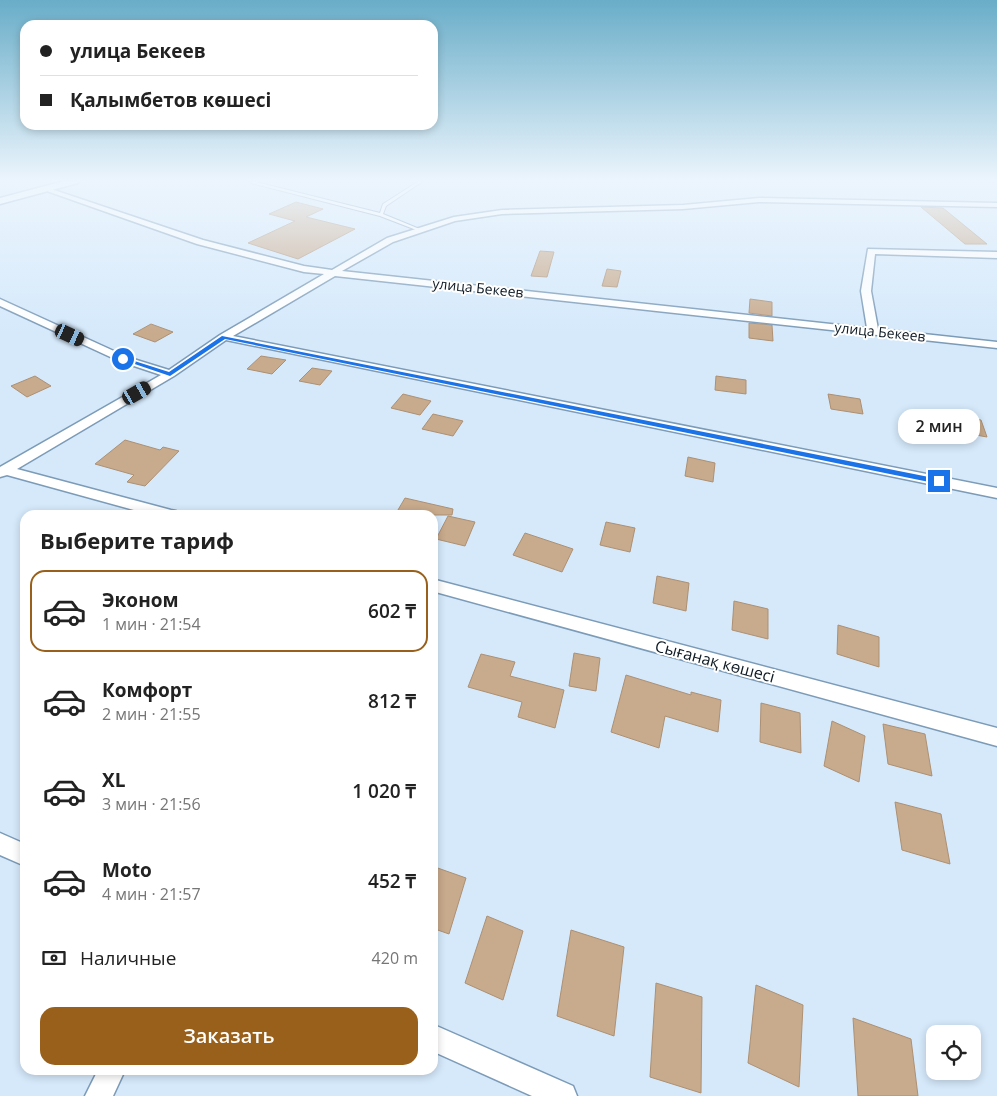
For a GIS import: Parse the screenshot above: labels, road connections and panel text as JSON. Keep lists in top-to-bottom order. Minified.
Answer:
{"streets":{"street":["улица Бекеев","Сығанақ көшесі"]},"page":{"banner":["улица Бекеев","Қалымбетов көшесі"],"bubble":"2 мин","heading":"Выберите тариф","list":[{"name":"Эконом","note":"1 мин · 21:54","value":"602 ₸"},{"name":"Комфорт","note":"2 мин · 21:55","value":"812 ₸"},{"name":"XL","note":"3 мин · 21:56","value":"1 020 ₸"},{"name":"Moto","note":"4 мин · 21:57","value":"452 ₸"}],"pay":["Наличные","420 m"],"buttons":"Заказать"}}
